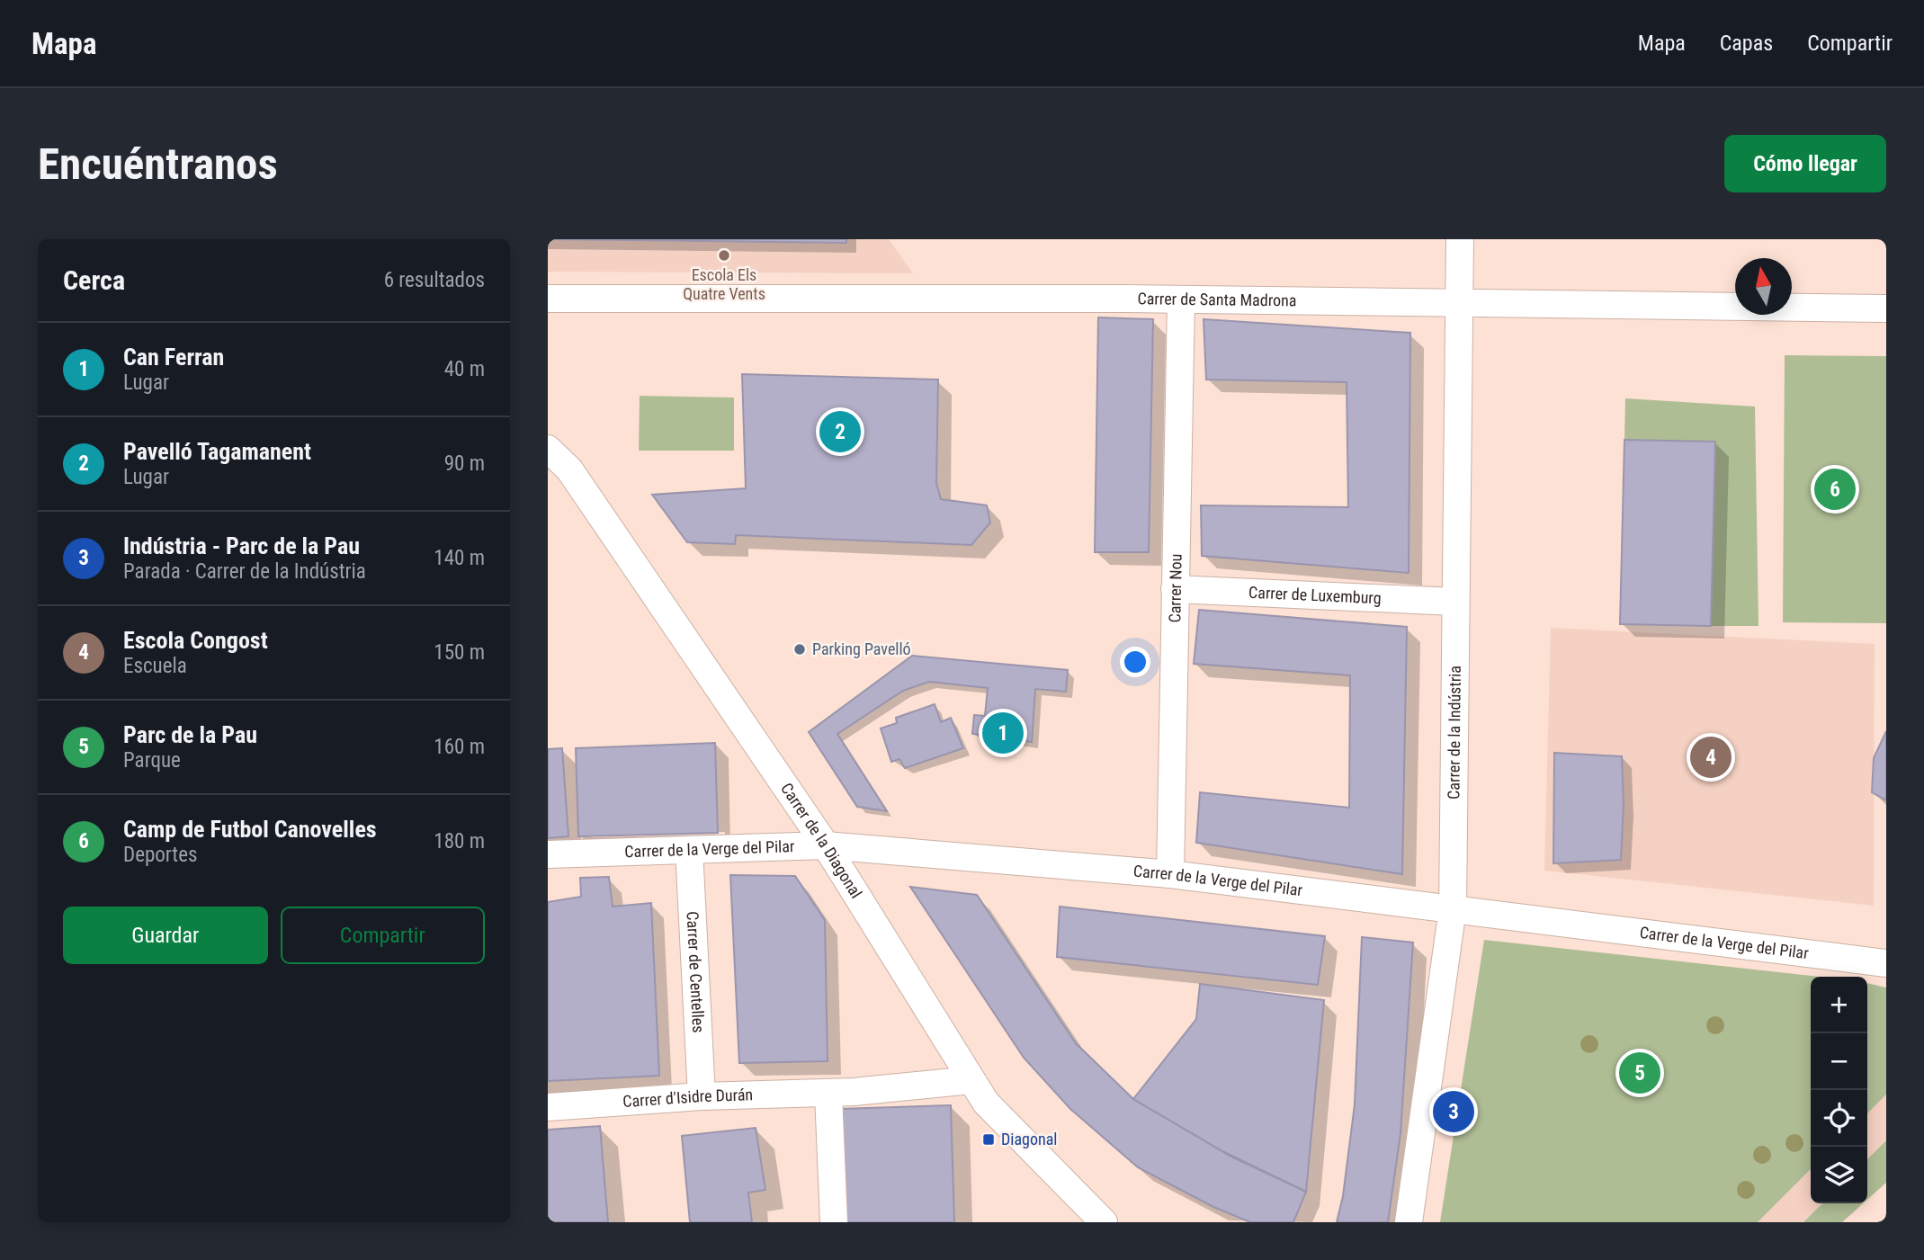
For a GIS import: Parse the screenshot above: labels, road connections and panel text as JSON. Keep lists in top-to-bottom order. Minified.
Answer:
{"streets":{"street":["Carrer de Santa Madrona","Carrer Nou","Carrer de Luxemburg","Carrer de la Indústria","Carrer de la Diagonal","Carrer de la Verge del Pilar","Carrer de Centelles","Carrer d'Isidre Durán"]},"crossings":[["Carrer de Santa Madrona","Carrer Nou"],["Carrer de Santa Madrona","Carrer de la Indústria"],["Carrer Nou","Carrer de Luxemburg"],["Carrer Nou","Carrer de la Verge del Pilar"],["Carrer de Luxemburg","Carrer de la Indústria"],["Carrer de la Indústria","Carrer de la Verge del Pilar"],["Carrer de la Diagonal","Carrer de la Verge del Pilar"],["Carrer de la Diagonal","Carrer d'Isidre Durán"],["Carrer de la Verge del Pilar","Carrer de Centelles"],["Carrer de Centelles","Carrer d'Isidre Durán"]],"places":{"other":["Escola Els Quatre Vents","Parking Pavelló"],"transit":["Diagonal"]},"north":"top","page":{"header":"Mapa","nav":["Mapa","Capas","Compartir"],"buttons":["Cómo llegar",["Guardar","Compartir"]],"title":"Encuéntranos","heading":["Cerca","6 resultados"],"list":[{"mark":"1","name":"Can Ferran","note":"Lugar","value":"40 m"},{"mark":"2","name":"Pavelló Tagamanent","note":"Lugar","value":"90 m"},{"mark":"3","name":"Indústria - Parc de la Pau","note":"Parada · Carrer de la Indústria","value":"140 m"},{"mark":"4","name":"Escola Congost","note":"Escuela","value":"150 m"},{"mark":"5","name":"Parc de la Pau","note":"Parque","value":"160 m"},{"mark":"6","name":"Camp de Futbol Canovelles","note":"Deportes","value":"180 m"}],"pins":["2","6","1","4","5","3"],"map_buttons":["+","−"]}}
